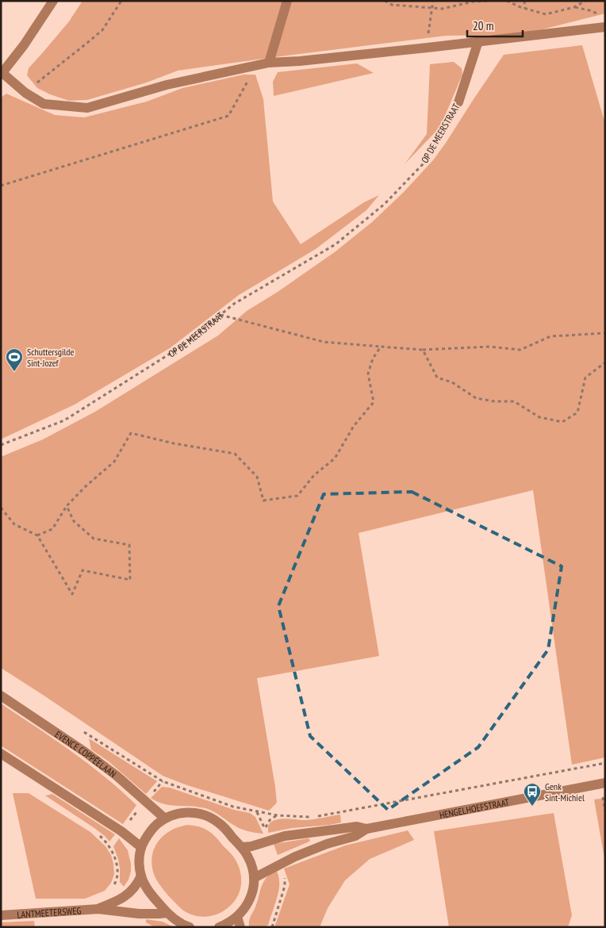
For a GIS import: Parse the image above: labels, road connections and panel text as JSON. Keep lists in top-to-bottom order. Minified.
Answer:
{"streets":{"street":["OP DE MEERSTRAAT","EVENCE COPPÉELAAN","HENGELHOEFSTRAAT","LANTMEETERSWEG"]},"places":{"sports":["Schuttersgilde Sint-Jozef"],"bus stop":["Genk Sint-Michiel"]},"scale_bar":"20 m"}
